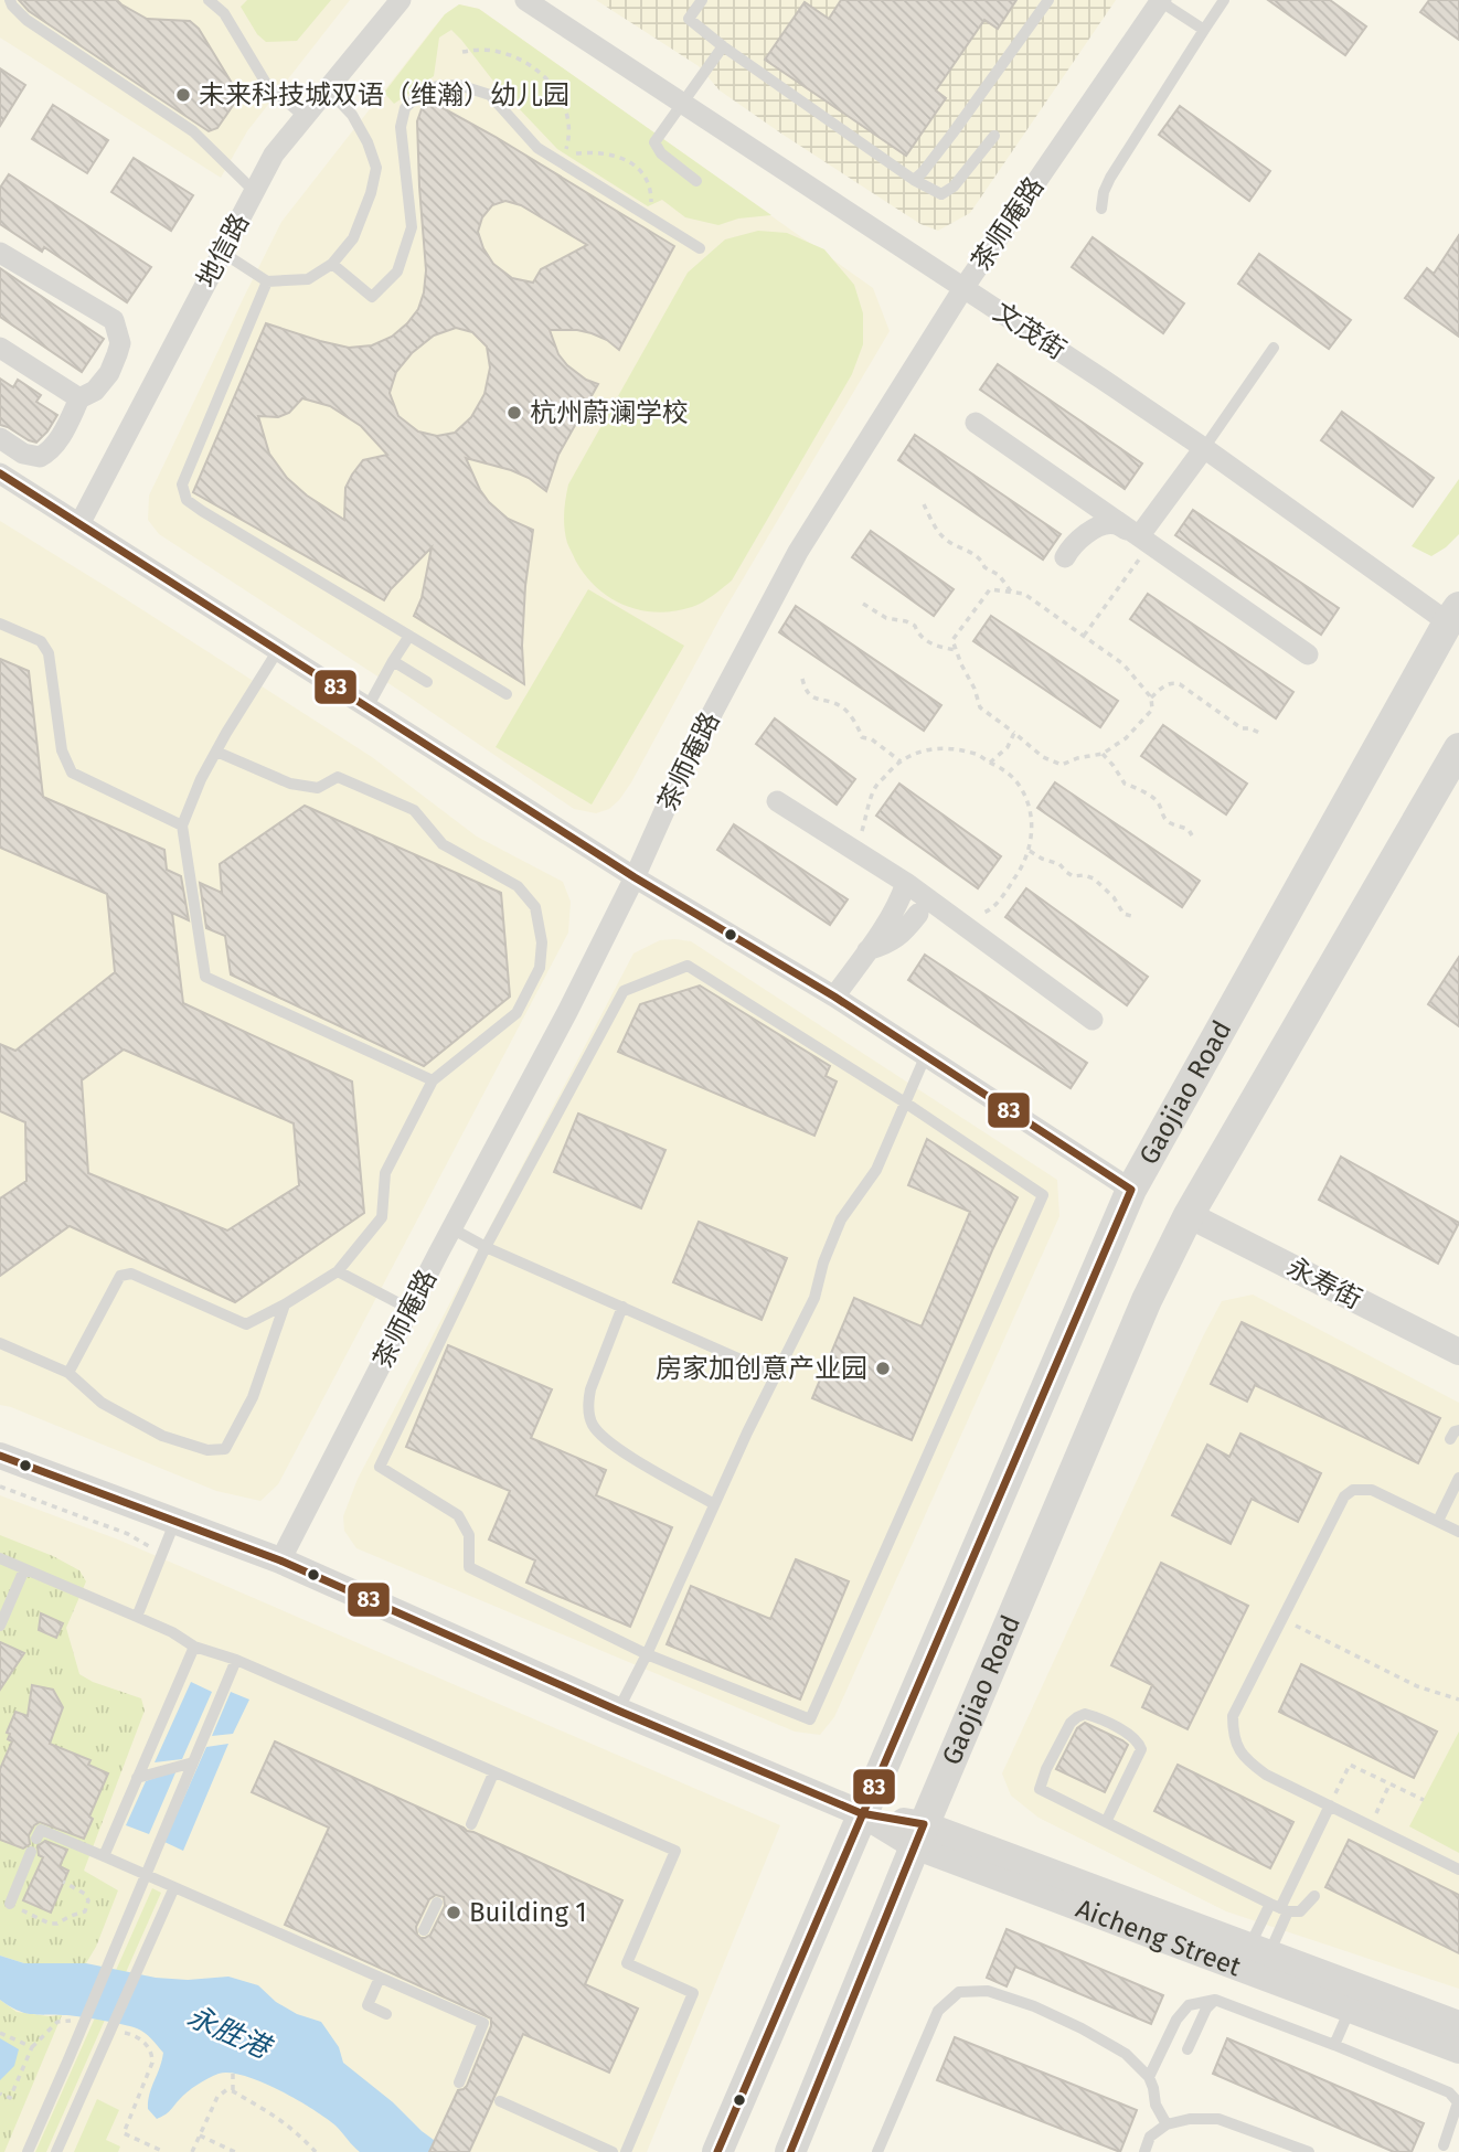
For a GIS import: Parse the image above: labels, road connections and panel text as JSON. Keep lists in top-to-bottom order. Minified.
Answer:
{"streets":{"main road":["Gaojiao Road"],"street":["茶师庵路","地信路","文茂街","永寿街","Aicheng Street"]},"crossings":[["茶师庵路","文茂街"],["茶师庵路","Aicheng Street"],["文茂街","Gaojiao Road"],["Gaojiao Road","永寿街"],["Gaojiao Road","Aicheng Street"]],"water":["永胜港"],"places":["未来科技城双语（维瀚）幼儿园","杭州蔚澜学校","房家加创意产业园","Building 1"],"lines":["transit line 83"]}
